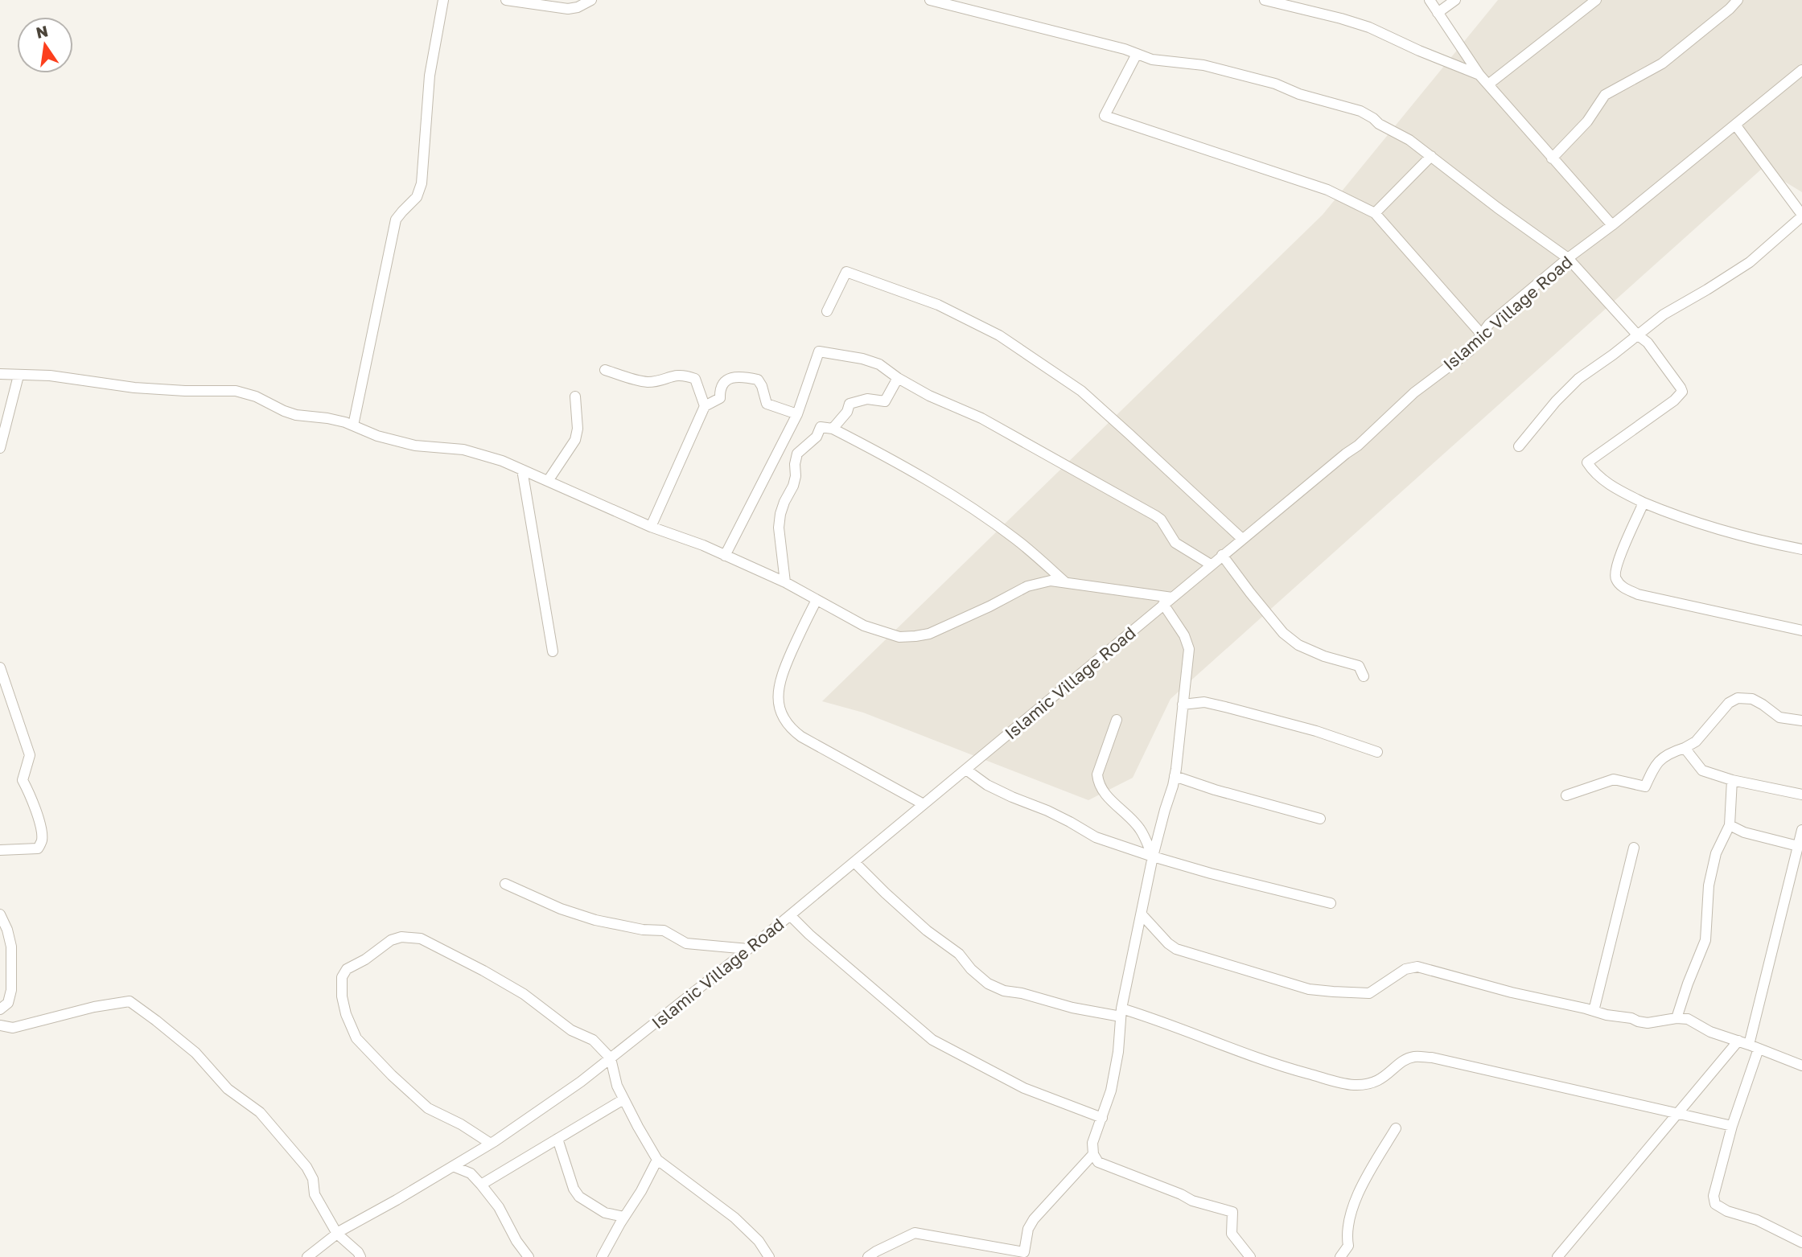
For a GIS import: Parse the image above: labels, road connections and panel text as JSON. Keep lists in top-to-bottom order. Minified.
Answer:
{"streets":{"street":["Islamic Village Road"]},"north":"top"}
